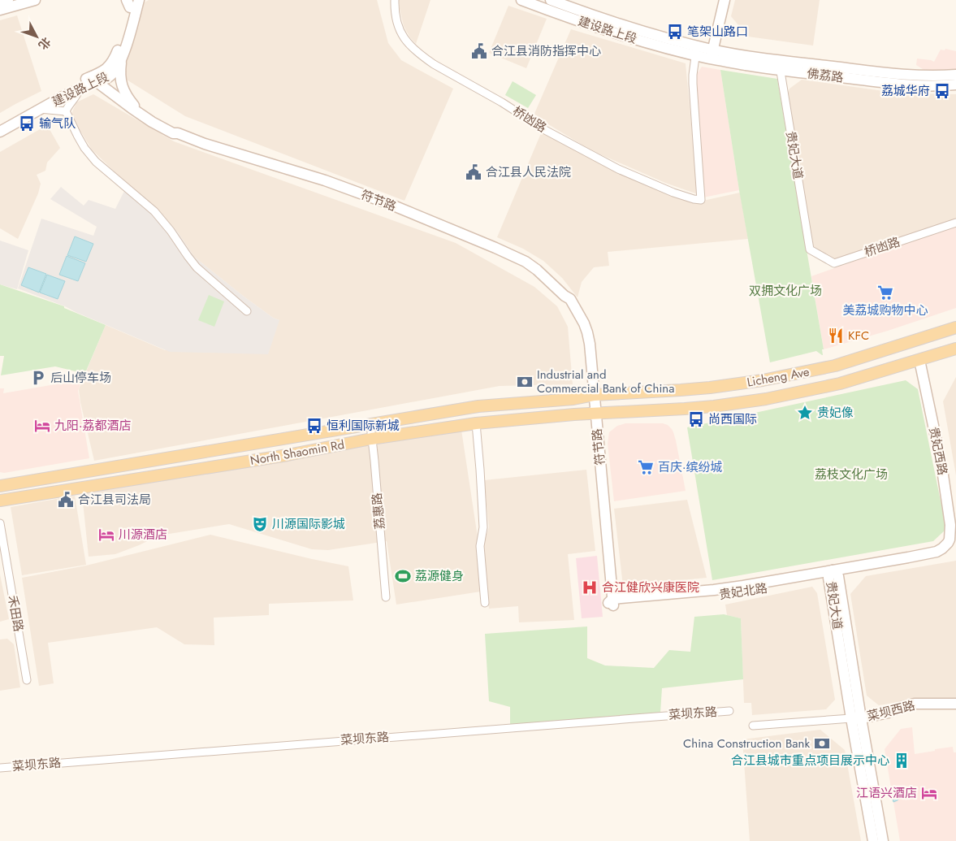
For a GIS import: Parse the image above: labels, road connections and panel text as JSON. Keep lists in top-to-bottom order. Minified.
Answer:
{"streets":{"main road":["建设路上段","佛荔路","贵妃大道","符节路","Licheng Ave","贵妃西路","North Shaomin Rd","贵妃北路","菜坝西路"],"street":["桥凼路","荔惠路","禾田路","菜坝东路"]},"crossings":[["建设路上段","佛荔路"],["建设路上段","桥凼路"],["建设路上段","符节路"],["佛荔路","桥凼路"],["佛荔路","贵妃大道"],["桥凼路","贵妃大道"],["贵妃大道","贵妃西路"],["贵妃大道","贵妃北路"],["贵妃大道","菜坝西路"],["符节路","Licheng Ave"],["符节路","North Shaomin Rd"],["符节路","贵妃北路"],["Licheng Ave","贵妃西路"],["Licheng Ave","North Shaomin Rd"],["贵妃西路","贵妃北路"],["North Shaomin Rd","荔惠路"]],"parks":["双拥文化广场","荔枝文化广场"],"places":{"bus stop":["笔架山路口","荔城华府","输气队","尚西国际","恒利国际新城"],"public building":["合江县消防指挥中心","合江县人民法院","合江县司法局"],"supermarket":["美荔城购物中心","百庆·缤纷城"],"restaurant":["KFC"],"parking":["后山停车场"],"bank":["Industrial and Commercial Bank of China","China Construction Bank"],"place":["贵妃像"],"hotel":["九阳·荔都酒店","川源酒店","江语兴酒店"],"theatre":["川源国际影城"],"sports":["荔源健身"],"hospital":["合江健欣兴康医院"],"building":["合江县城市重点项目展示中心"]},"north":"bottom right"}
